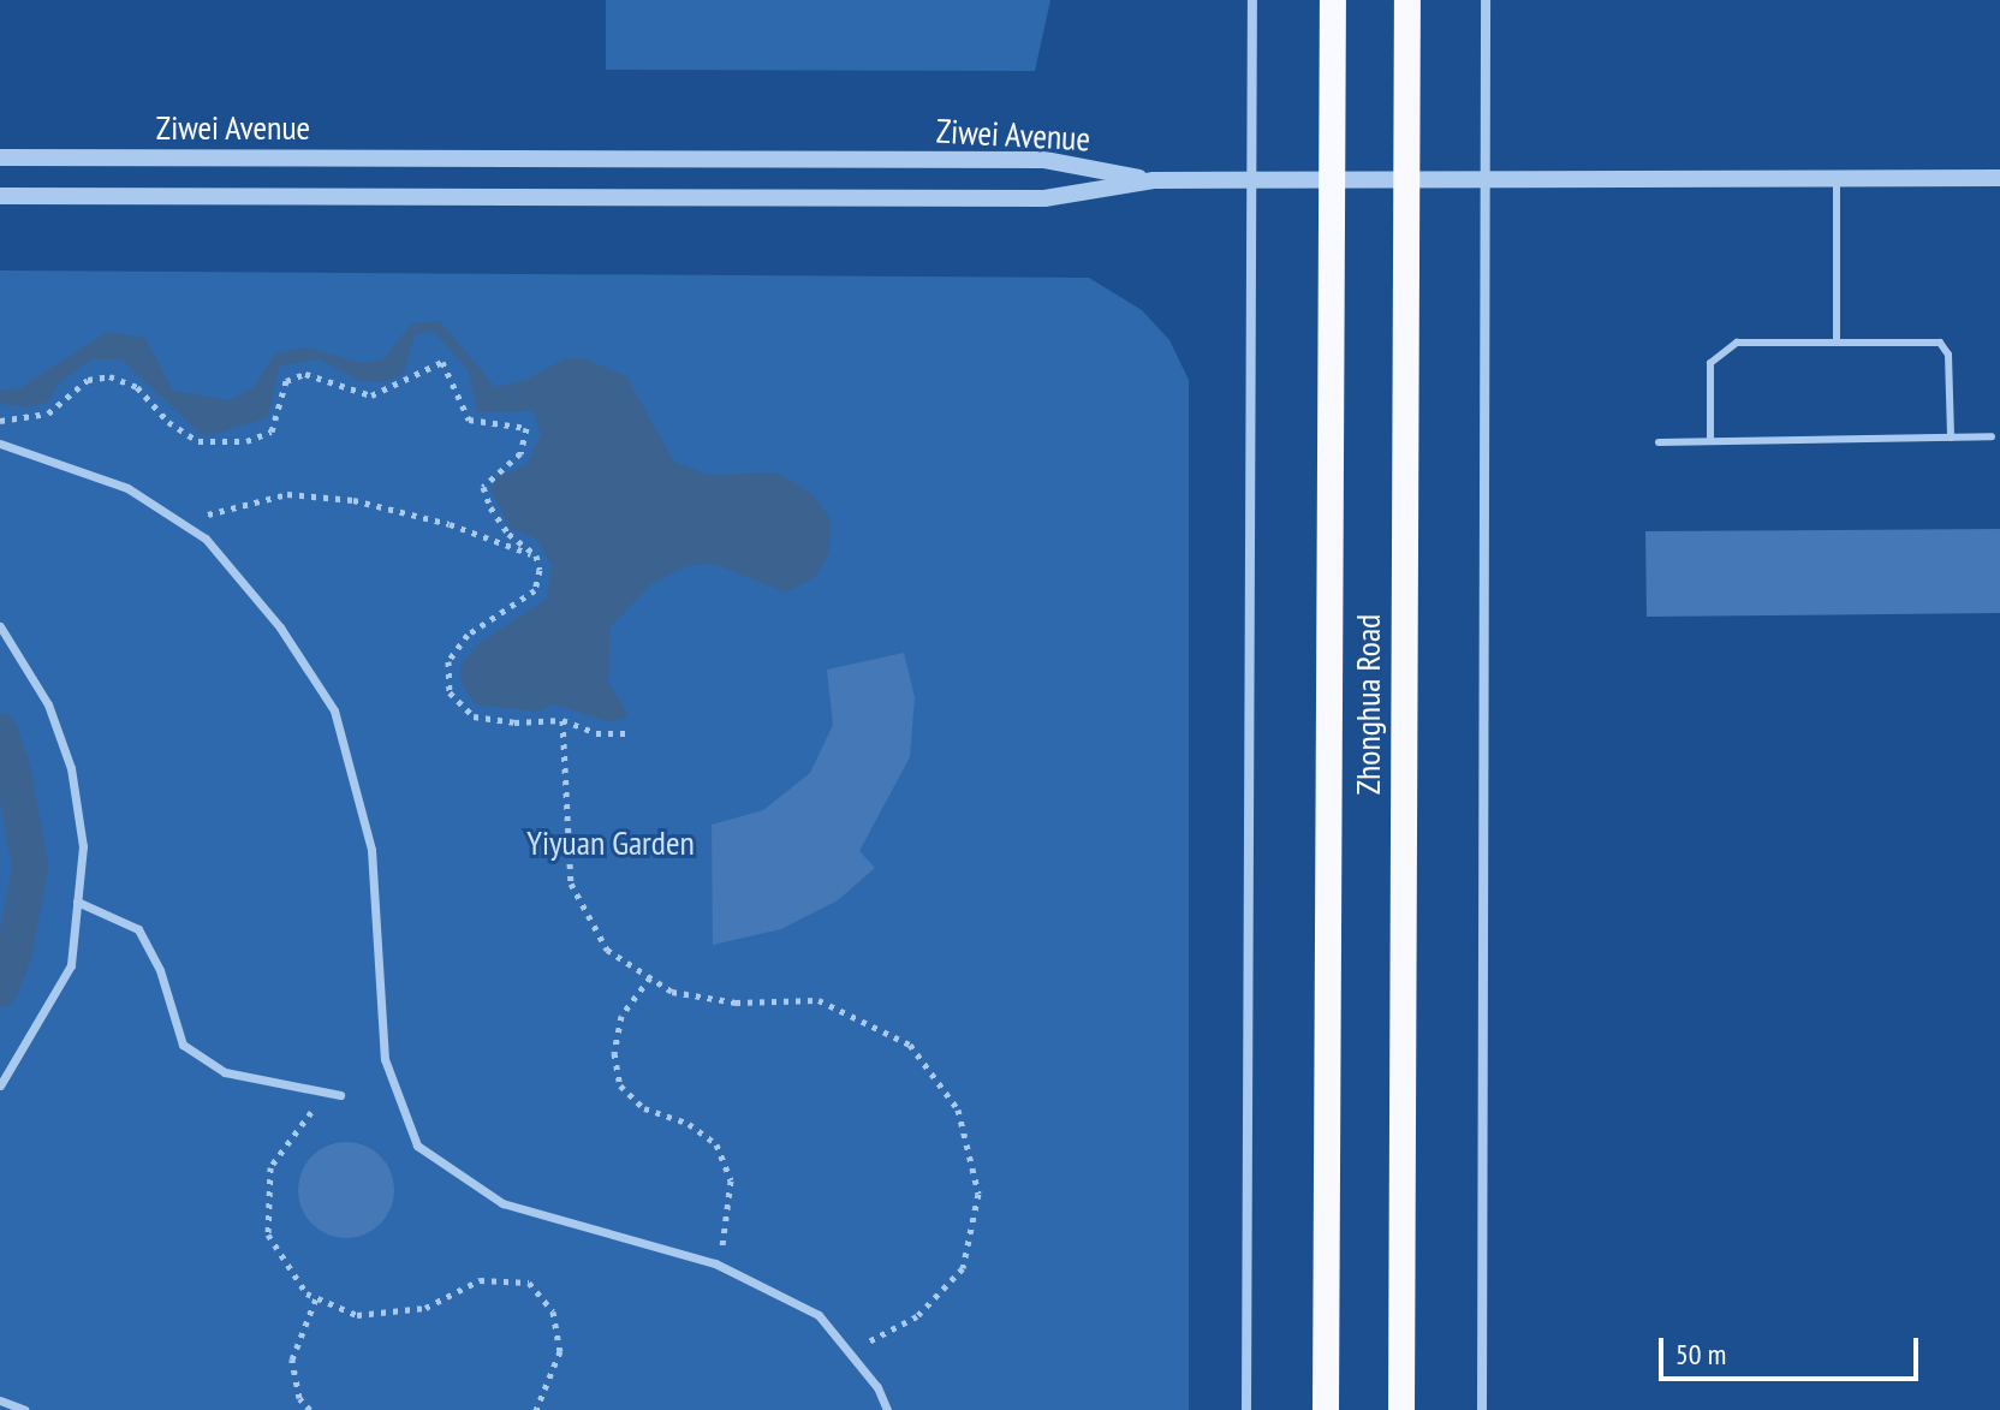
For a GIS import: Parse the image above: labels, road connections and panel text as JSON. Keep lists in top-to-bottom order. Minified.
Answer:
{"streets":{"highway":["Zhonghua Road"],"street":["Ziwei Avenue"]},"parks":["Yiyuan Garden"],"scale_bar":"50 m"}
